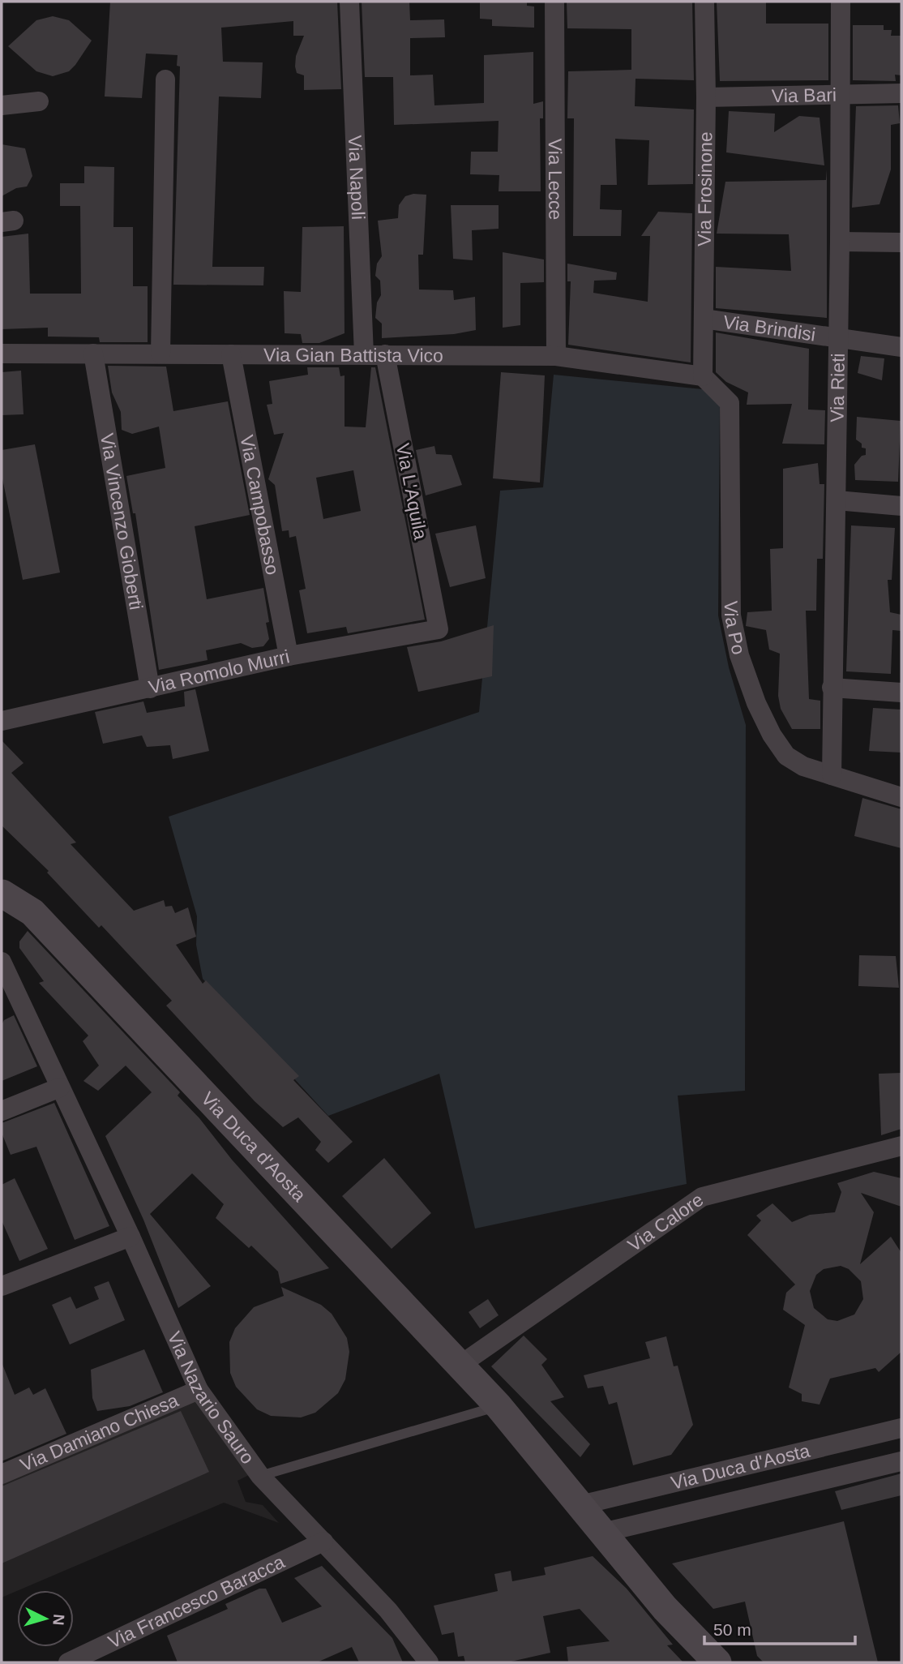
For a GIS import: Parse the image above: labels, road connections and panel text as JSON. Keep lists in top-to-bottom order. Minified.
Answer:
{"streets":{"street":["Via Bari","Via Napoli","Via Lecce","Via Frosinone","Via Brindisi","Via Gian Battista Vico","Via Rieti","Via L'Aquila","Via Campobasso","Via Vincenzo Gioberti","Via Po","Via Romolo Murri","Via Duca d'Aosta","Via Calore","Via Nazario Sauro","Via Damiano Chiesa","Via Francesco Baracca"]},"crossings":[["Via Bari","Via Frosinone"],["Via Bari","Via Rieti"],["Via Napoli","Via Gian Battista Vico"],["Via Lecce","Via Gian Battista Vico"],["Via Frosinone","Via Brindisi"],["Via Frosinone","Via Gian Battista Vico"],["Via Frosinone","Via Po"],["Via Brindisi","Via Rieti"],["Via Gian Battista Vico","Via L'Aquila"],["Via Gian Battista Vico","Via Campobasso"],["Via Gian Battista Vico","Via Vincenzo Gioberti"],["Via Gian Battista Vico","Via Po"],["Via Rieti","Via Po"],["Via L'Aquila","Via Romolo Murri"],["Via Campobasso","Via Romolo Murri"],["Via Vincenzo Gioberti","Via Romolo Murri"],["Via Duca d'Aosta","Via Calore"],["Via Nazario Sauro","Via Damiano Chiesa"],["Via Nazario Sauro","Via Francesco Baracca"]],"scale_bar":"50 m","north":"right"}
